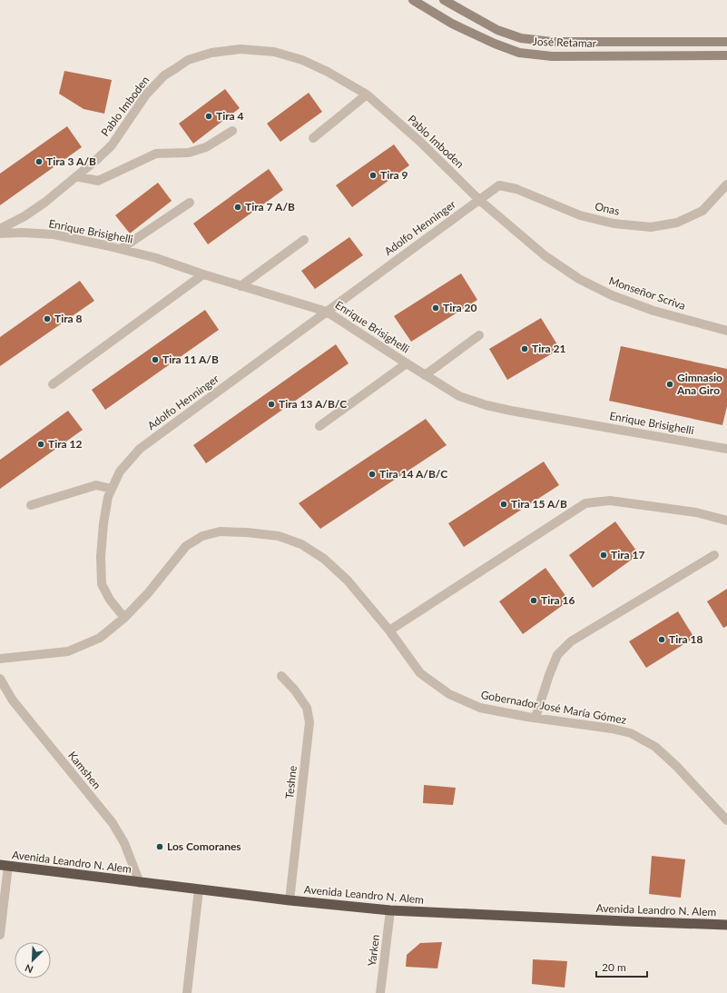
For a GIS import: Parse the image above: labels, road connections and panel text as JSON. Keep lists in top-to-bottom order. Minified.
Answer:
{"streets":{"highway":["Avenida Leandro N. Alem"],"main road":["José Retamar"],"street":["Pablo Imboden","Onas","Adolfo Henninger","Enrique Brisighelli","Monseñor Scriva","Gobernador José María Gómez","Kamshen","Teshne","Yarken"]},"crossings":[["Pablo Imboden","Onas"],["Pablo Imboden","Adolfo Henninger"],["Pablo Imboden","Monseñor Scriva"],["Onas","Adolfo Henninger"],["Onas","Monseñor Scriva"],["Adolfo Henninger","Enrique Brisighelli"],["Adolfo Henninger","Monseñor Scriva"],["Adolfo Henninger","Gobernador José María Gómez"],["Kamshen","Avenida Leandro N. Alem"],["Teshne","Avenida Leandro N. Alem"],["Avenida Leandro N. Alem","Yarken"]],"places":["Tira 4","Tira 3 A/B","Tira 9","Tira 7 A/B","Tira 20","Tira 8","Tira 21","Tira 11 A/B","Gimnasio Ana Giro","Tira 13 A/B/C","Tira 12","Tira 14 A/B/C","Tira 15 A/B","Tira 17","Tira 16","Tira 18","Los Comoranes"],"scale_bar":"20 m","north":"bottom left"}
